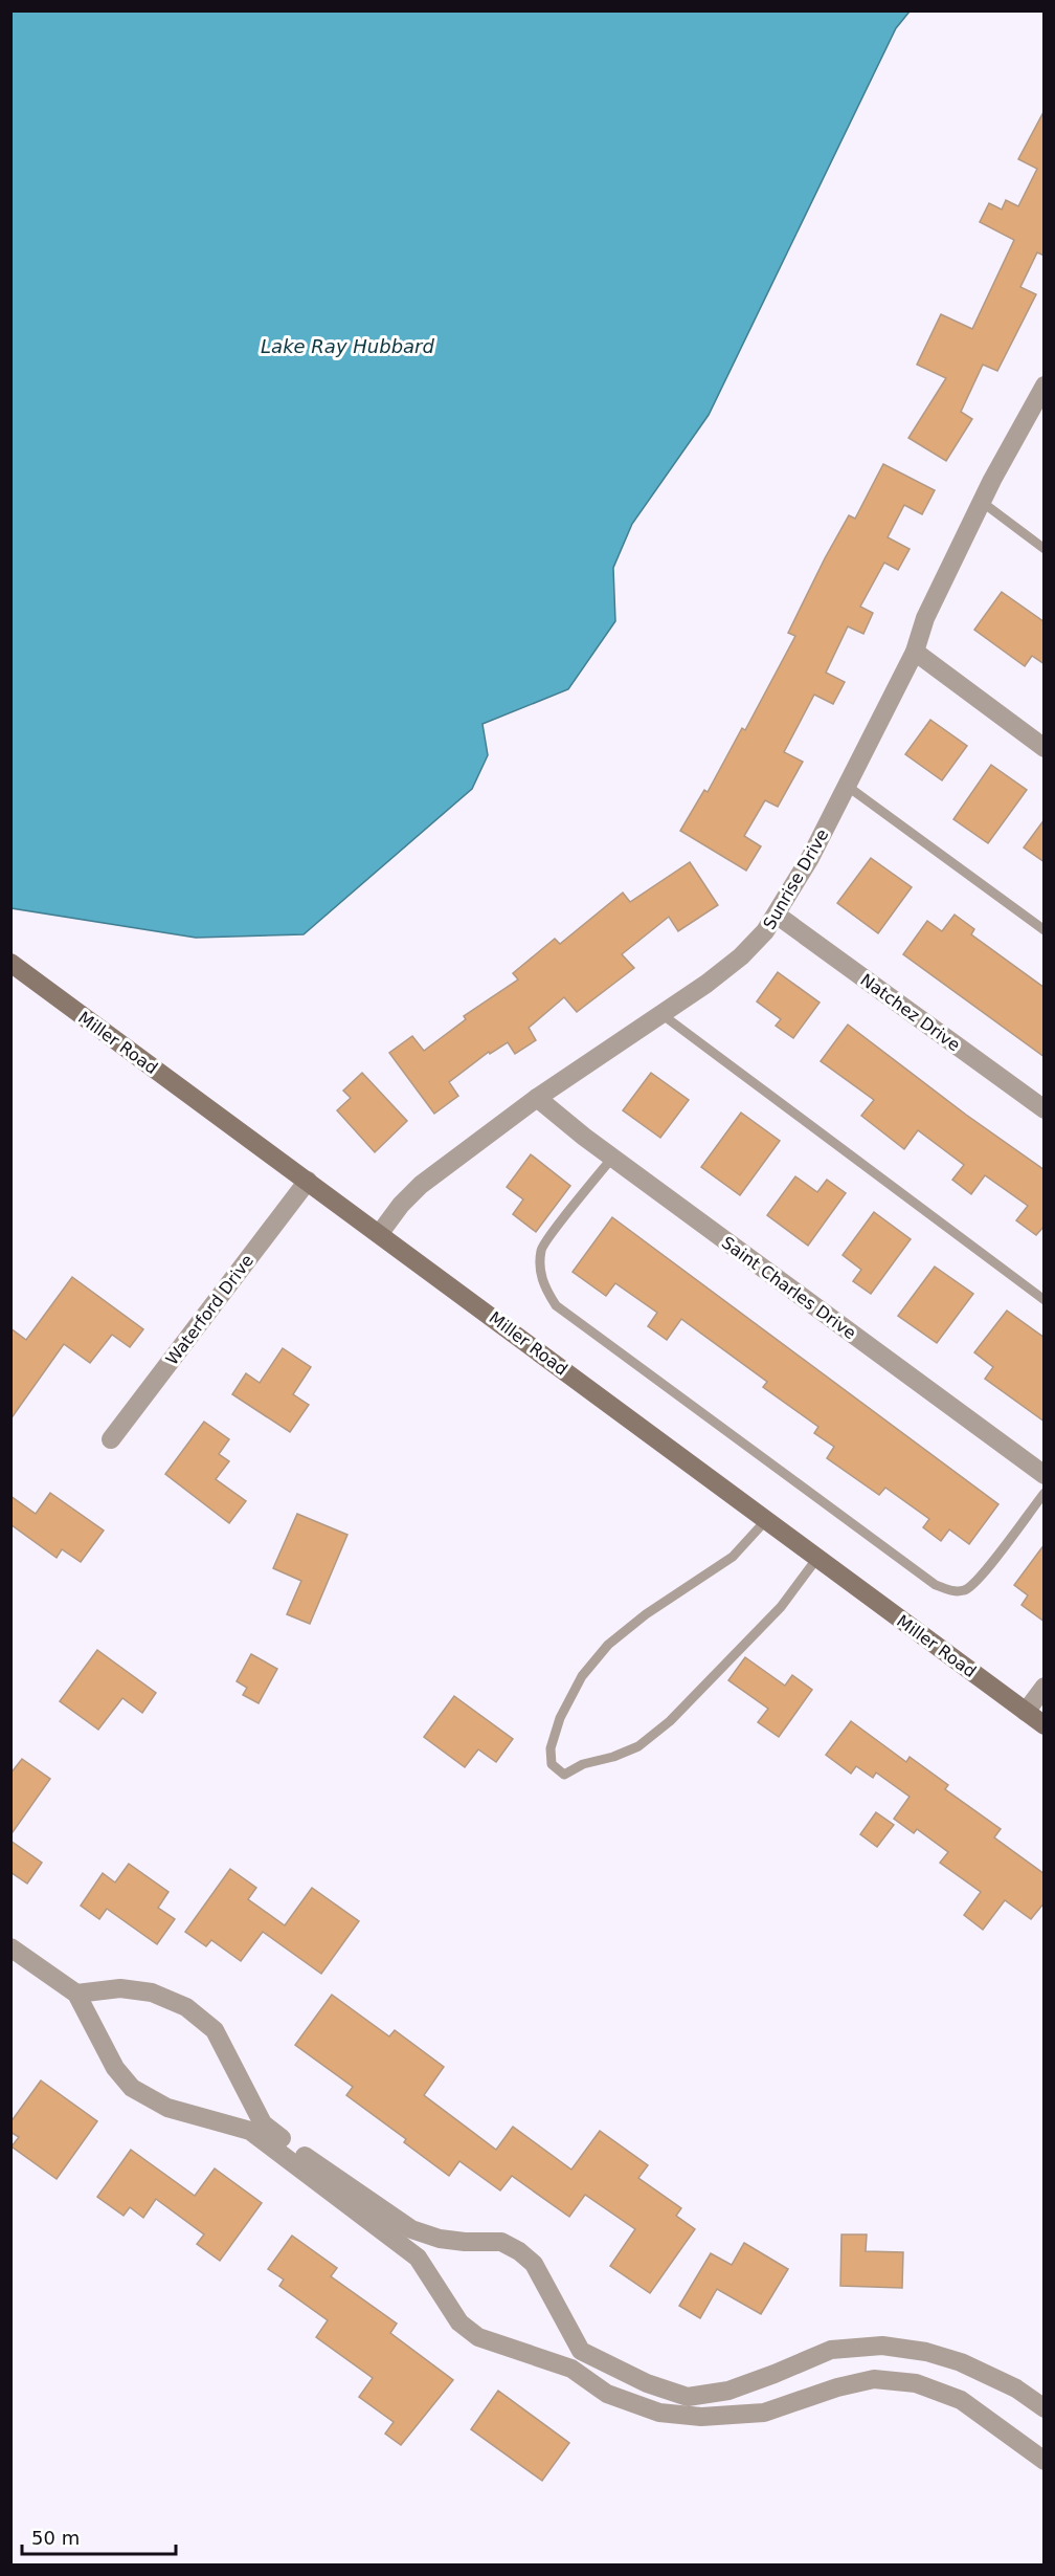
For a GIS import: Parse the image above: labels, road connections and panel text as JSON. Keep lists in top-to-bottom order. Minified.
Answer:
{"streets":{"main road":["Miller Road"],"street":["Sunrise Drive","Natchez Drive","Saint Charles Drive","Waterford Drive"]},"crossings":[["Sunrise Drive","Natchez Drive"],["Sunrise Drive","Miller Road"],["Sunrise Drive","Saint Charles Drive"],["Miller Road","Waterford Drive"]],"water":["Lake Ray Hubbard"],"scale_bar":"50 m"}
